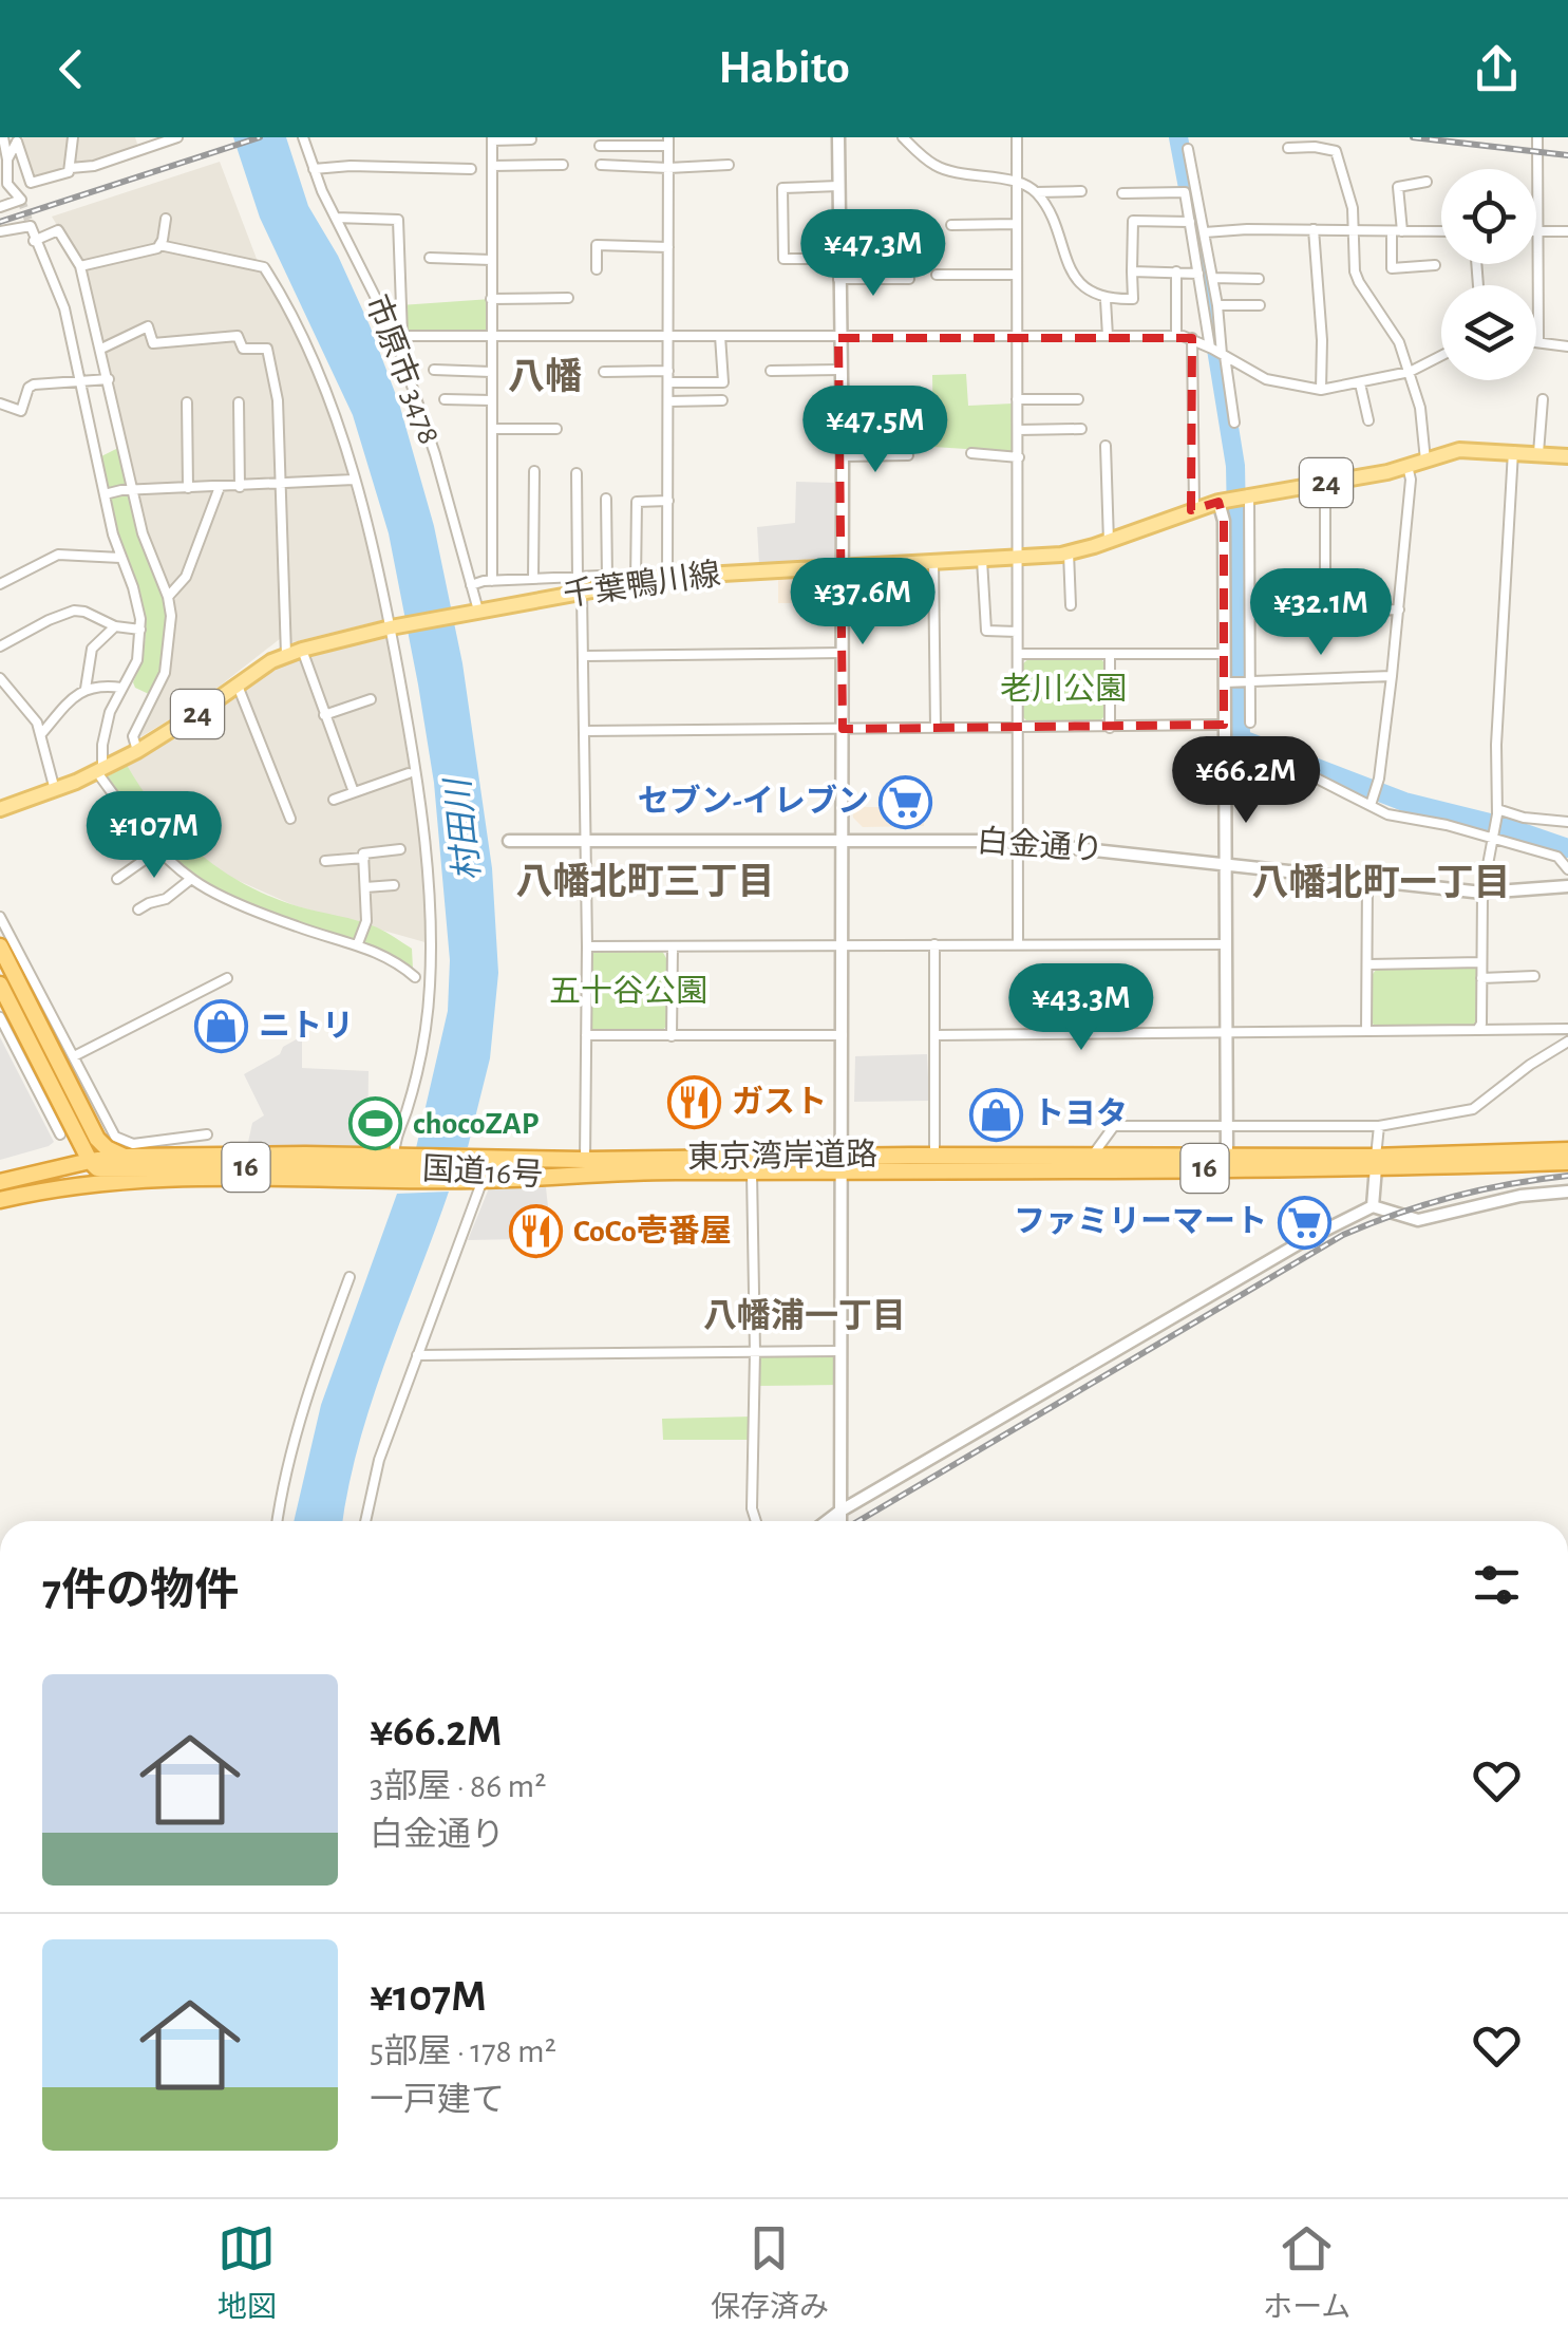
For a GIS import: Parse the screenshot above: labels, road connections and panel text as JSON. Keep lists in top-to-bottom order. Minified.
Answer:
{"streets":{"highway":["東京湾岸道路","16","国道16号"],"main road":["24","千葉鴨川線"],"street":["市原市 3478","白金通り"]},"crossings":[["市原市 3478","千葉鴨川線"],["東京湾岸道路","国道16号"]],"districts":["八幡","八幡北町三丁目","八幡北町一丁目","八幡浦一丁目"],"water":["村田川"],"parks":["老川公園","五十谷公園"],"places":{"supermarket":["セブン-イレブン","ファミリーマート"],"shop":["ニトリ","トヨタ"],"restaurant":["ガスト","CoCo壱番屋"],"sports":["chocoZAP"]},"page":{"header":"Habito","price":["¥47.3M","¥47.5M","¥37.6M","¥32.1M","¥66.2M","¥107M","¥43.3M"],"heading":"7件の物件","list":[{"name":"¥66.2M","note":"3部屋 · 86 m² · 白金通り"},{"name":"¥107M","note":"5部屋 · 178 m² · 一戸建て"}],"tabs":["地図","保存済み","ホーム"]}}
